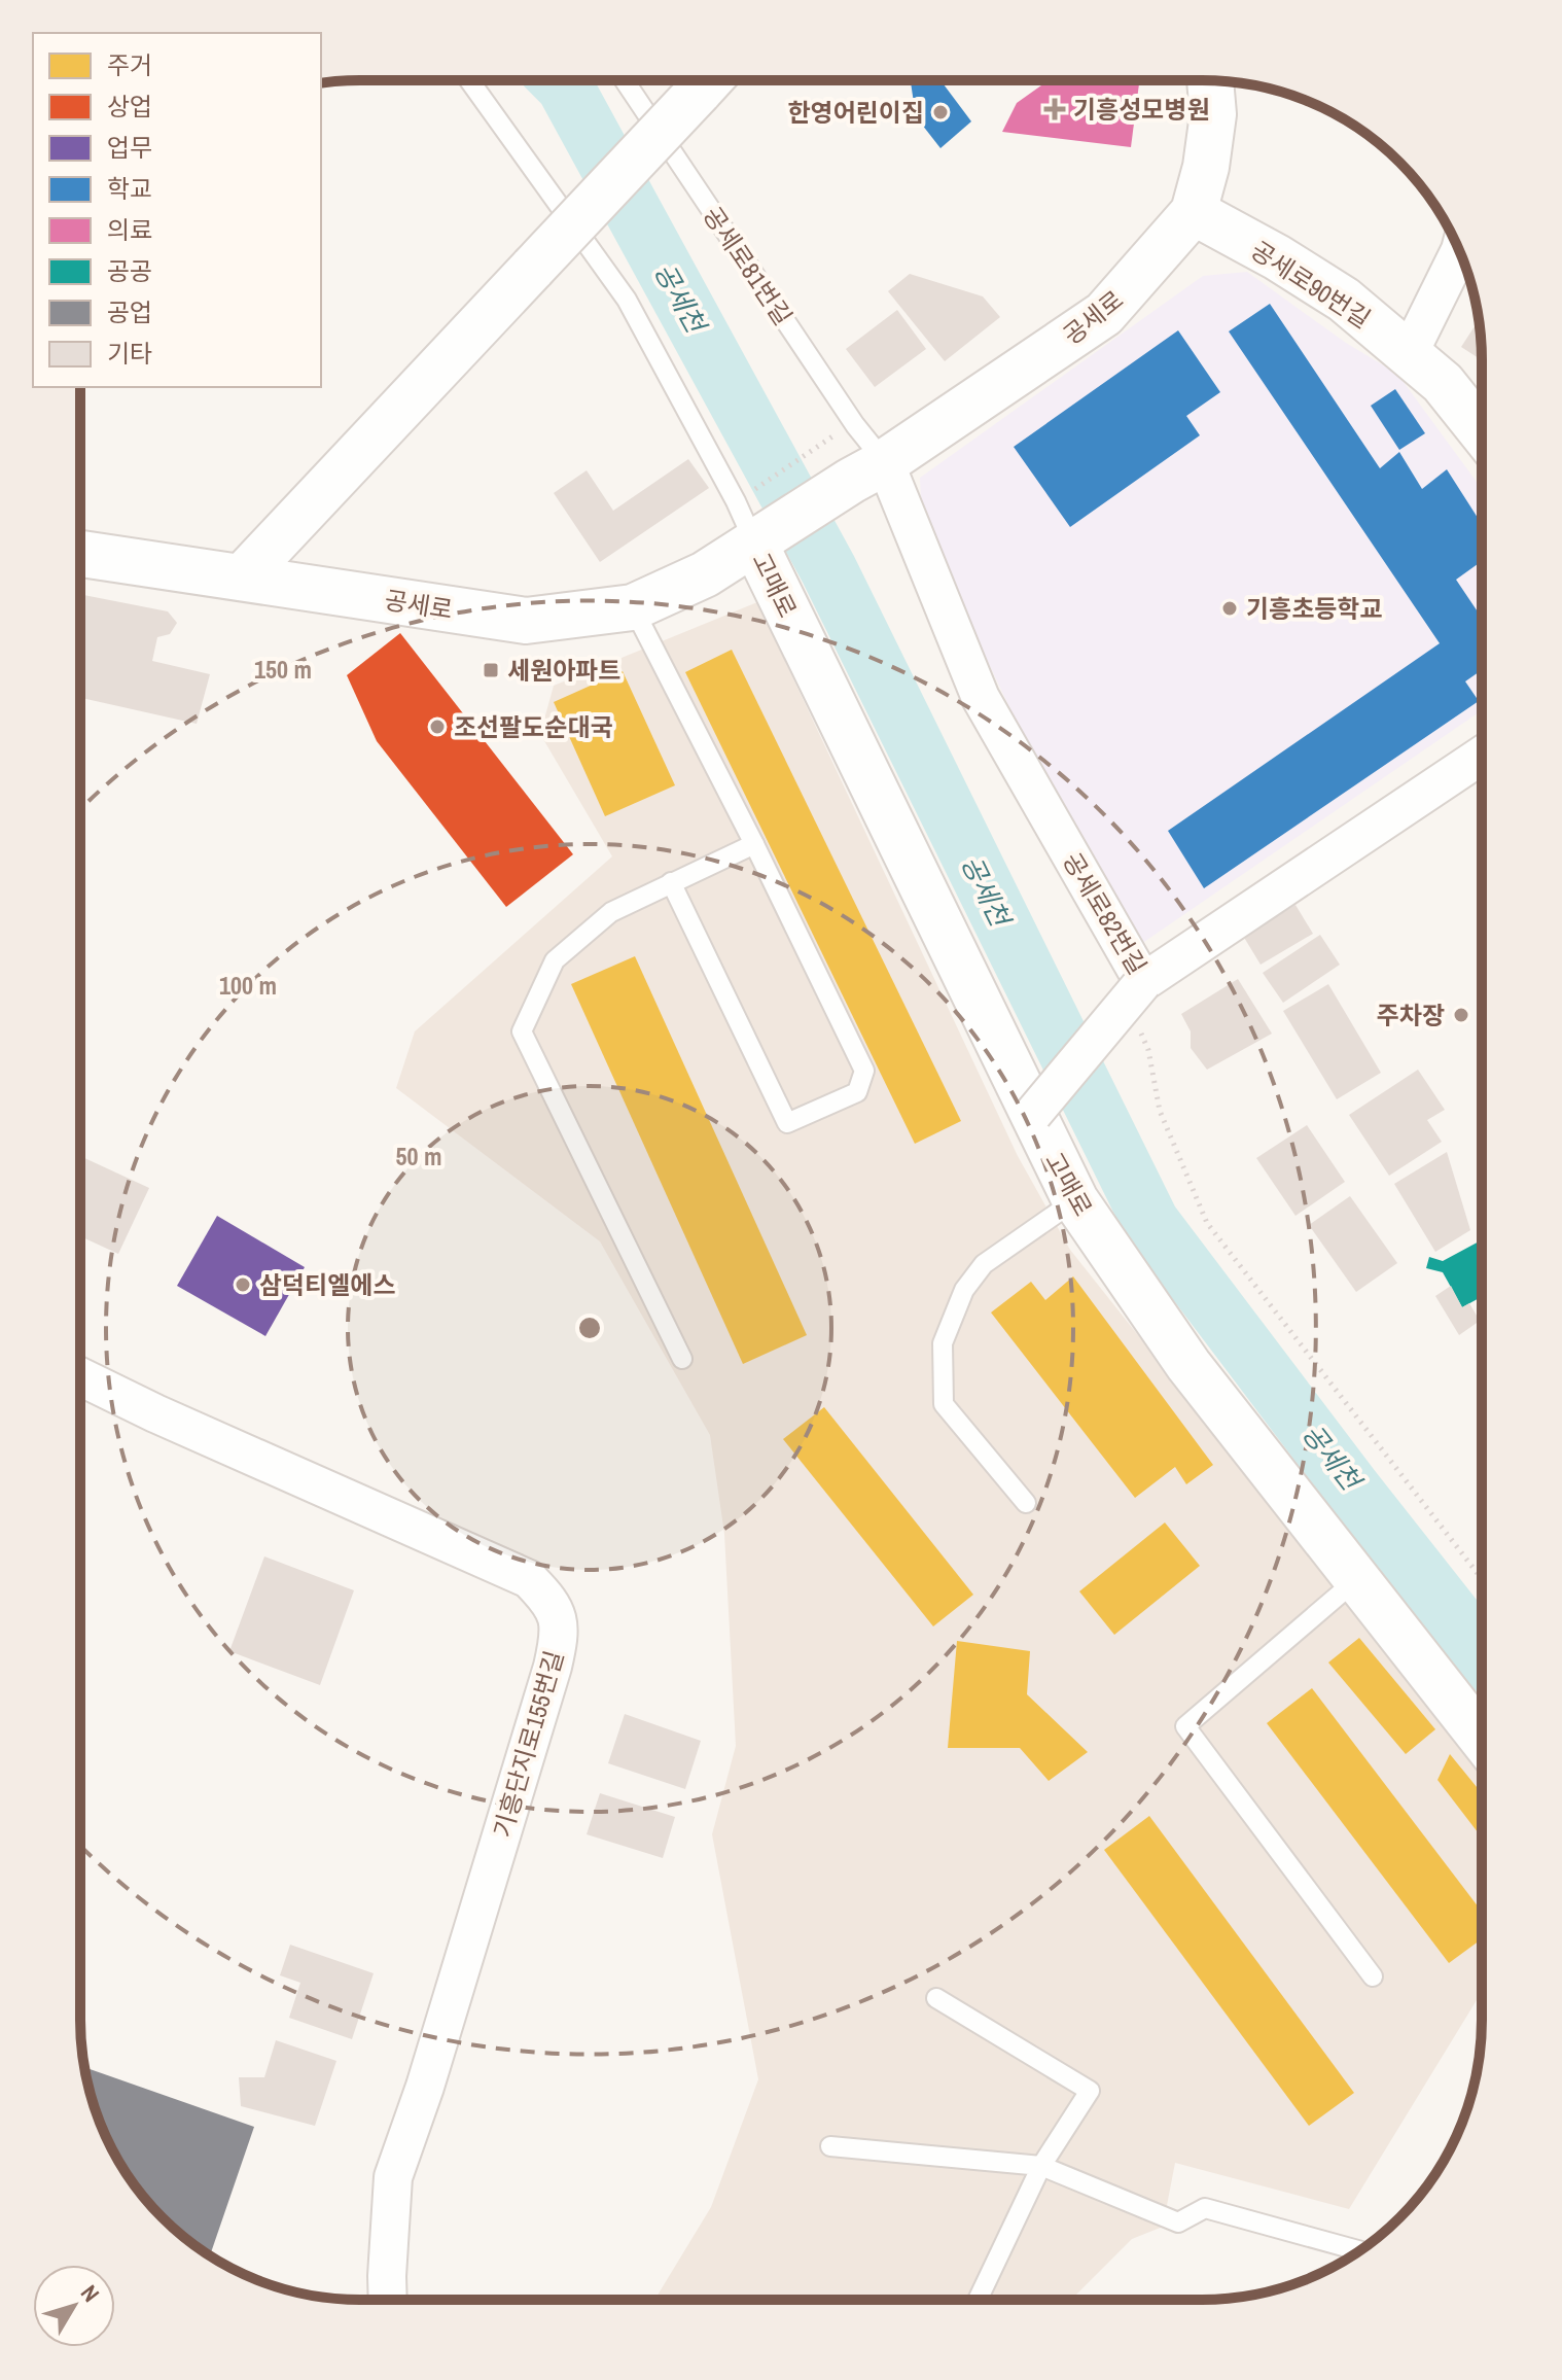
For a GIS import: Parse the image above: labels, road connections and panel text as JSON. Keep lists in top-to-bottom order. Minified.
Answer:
{"streets":{"street":["공세로90번길","공세로","고매로","공세로82번길","기흥단지로155번길"],"lane":["공세로81번길"]},"crossings":[["공세로81번길","공세로"],["공세로81번길","공세로82번길"],["공세로90번길","공세로"],["공세로","고매로"],["공세로","공세로82번길"]],"water":["공세천"],"places":{"health":["기흥성모병원"],"other":["한영어린이집","기흥초등학교","조선팔도순대국","주차장","삼덕티엘에스"],"transit":["세원아파트"]},"legend":["주거","상업","업무","학교","의료","공공","공업","기타"],"north":"top right","rings":["150 m","100 m","50 m"]}
